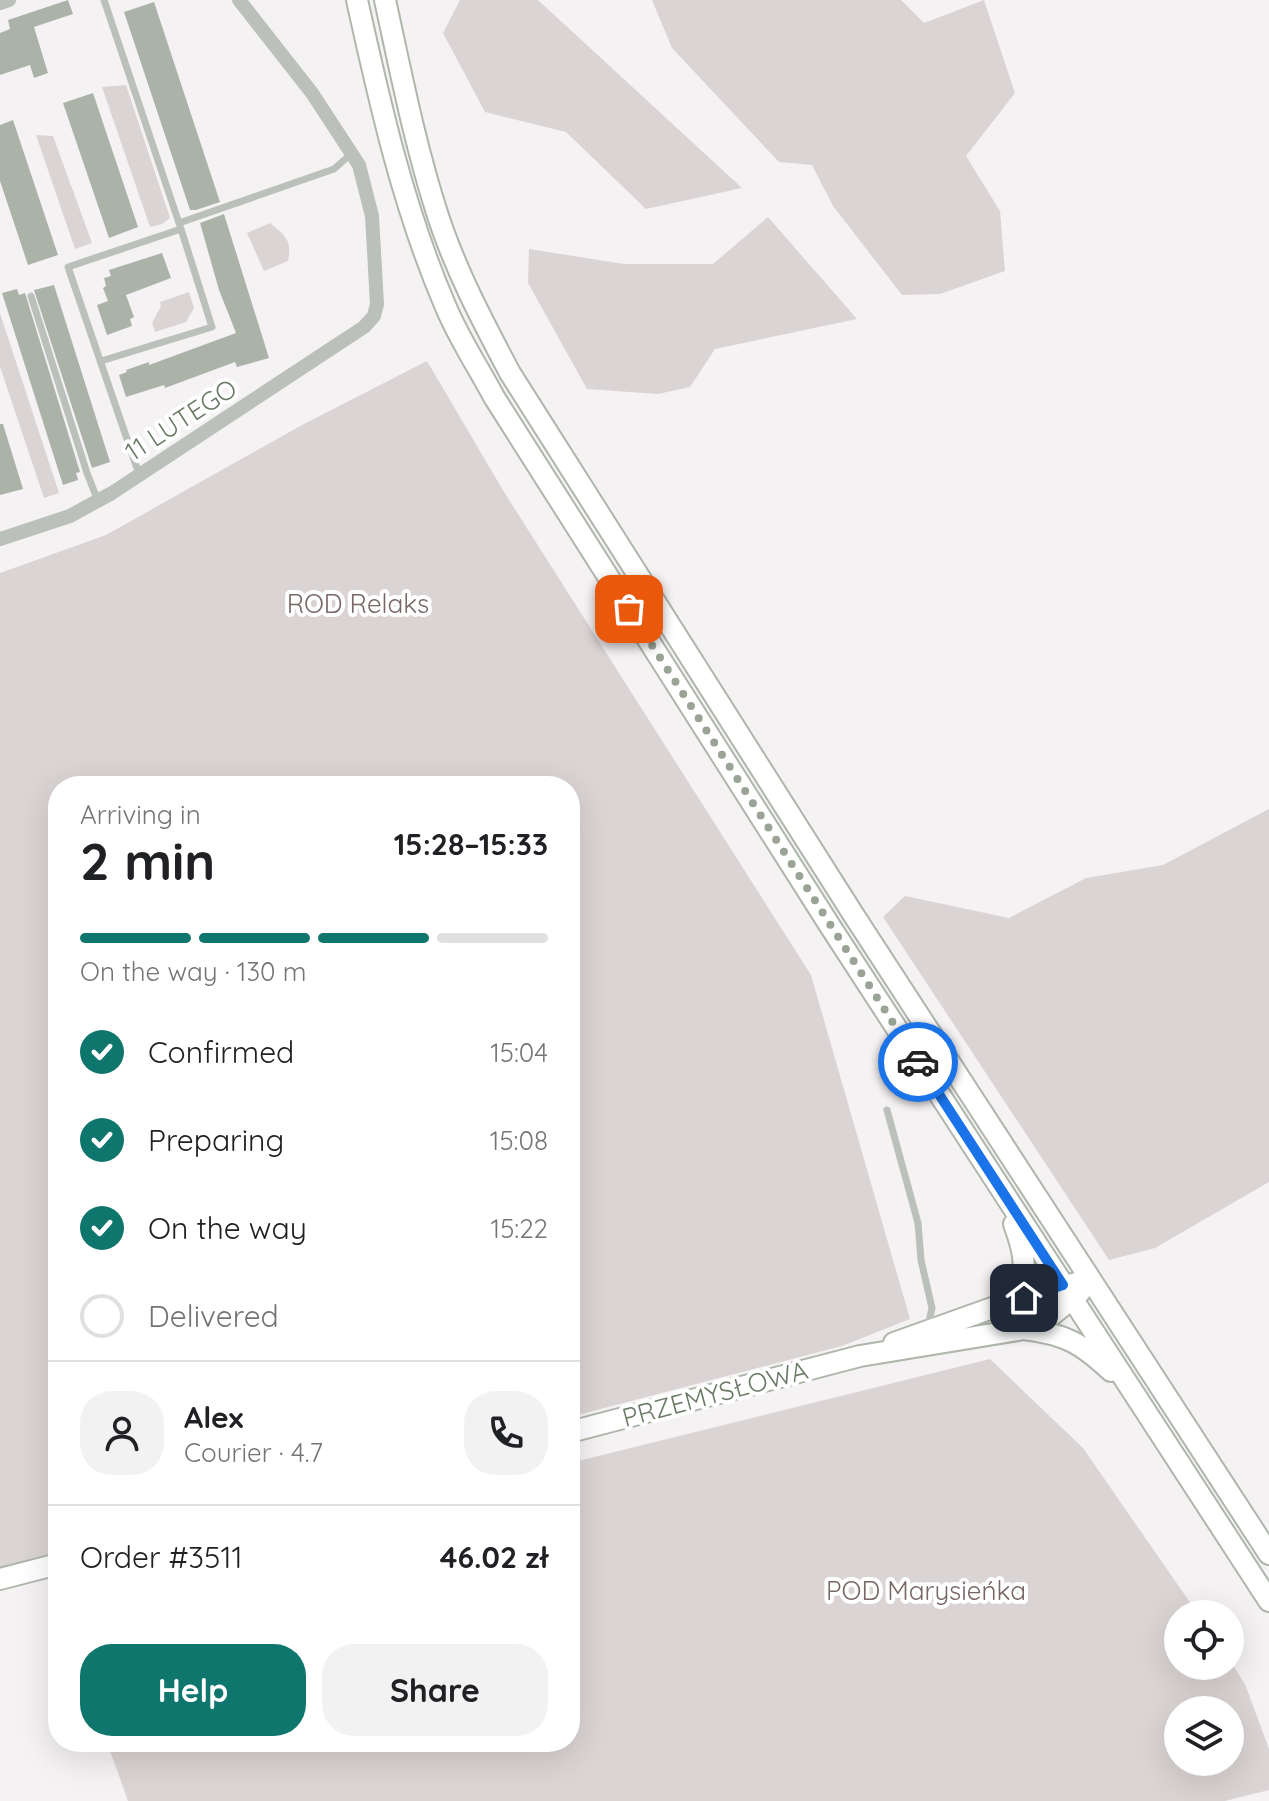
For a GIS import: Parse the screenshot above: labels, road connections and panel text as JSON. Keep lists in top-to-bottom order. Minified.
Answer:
{"streets":{"main road":["PRZEMYSŁOWA"],"street":["11 LUTEGO"]},"parks":["ROD Relaks","POD Marysieńka"],"page":{"heading":["2 min","Arriving in","15:28–15:33"],"panel":["Alex","Courier · 4.7","Order #3511","46.02 zł"],"bar":"On the way · 130 m","list":[["Confirmed","15:04"],["Preparing","15:08"],["On the way","15:22"],"Delivered"],"buttons":["Help","Share"]}}
